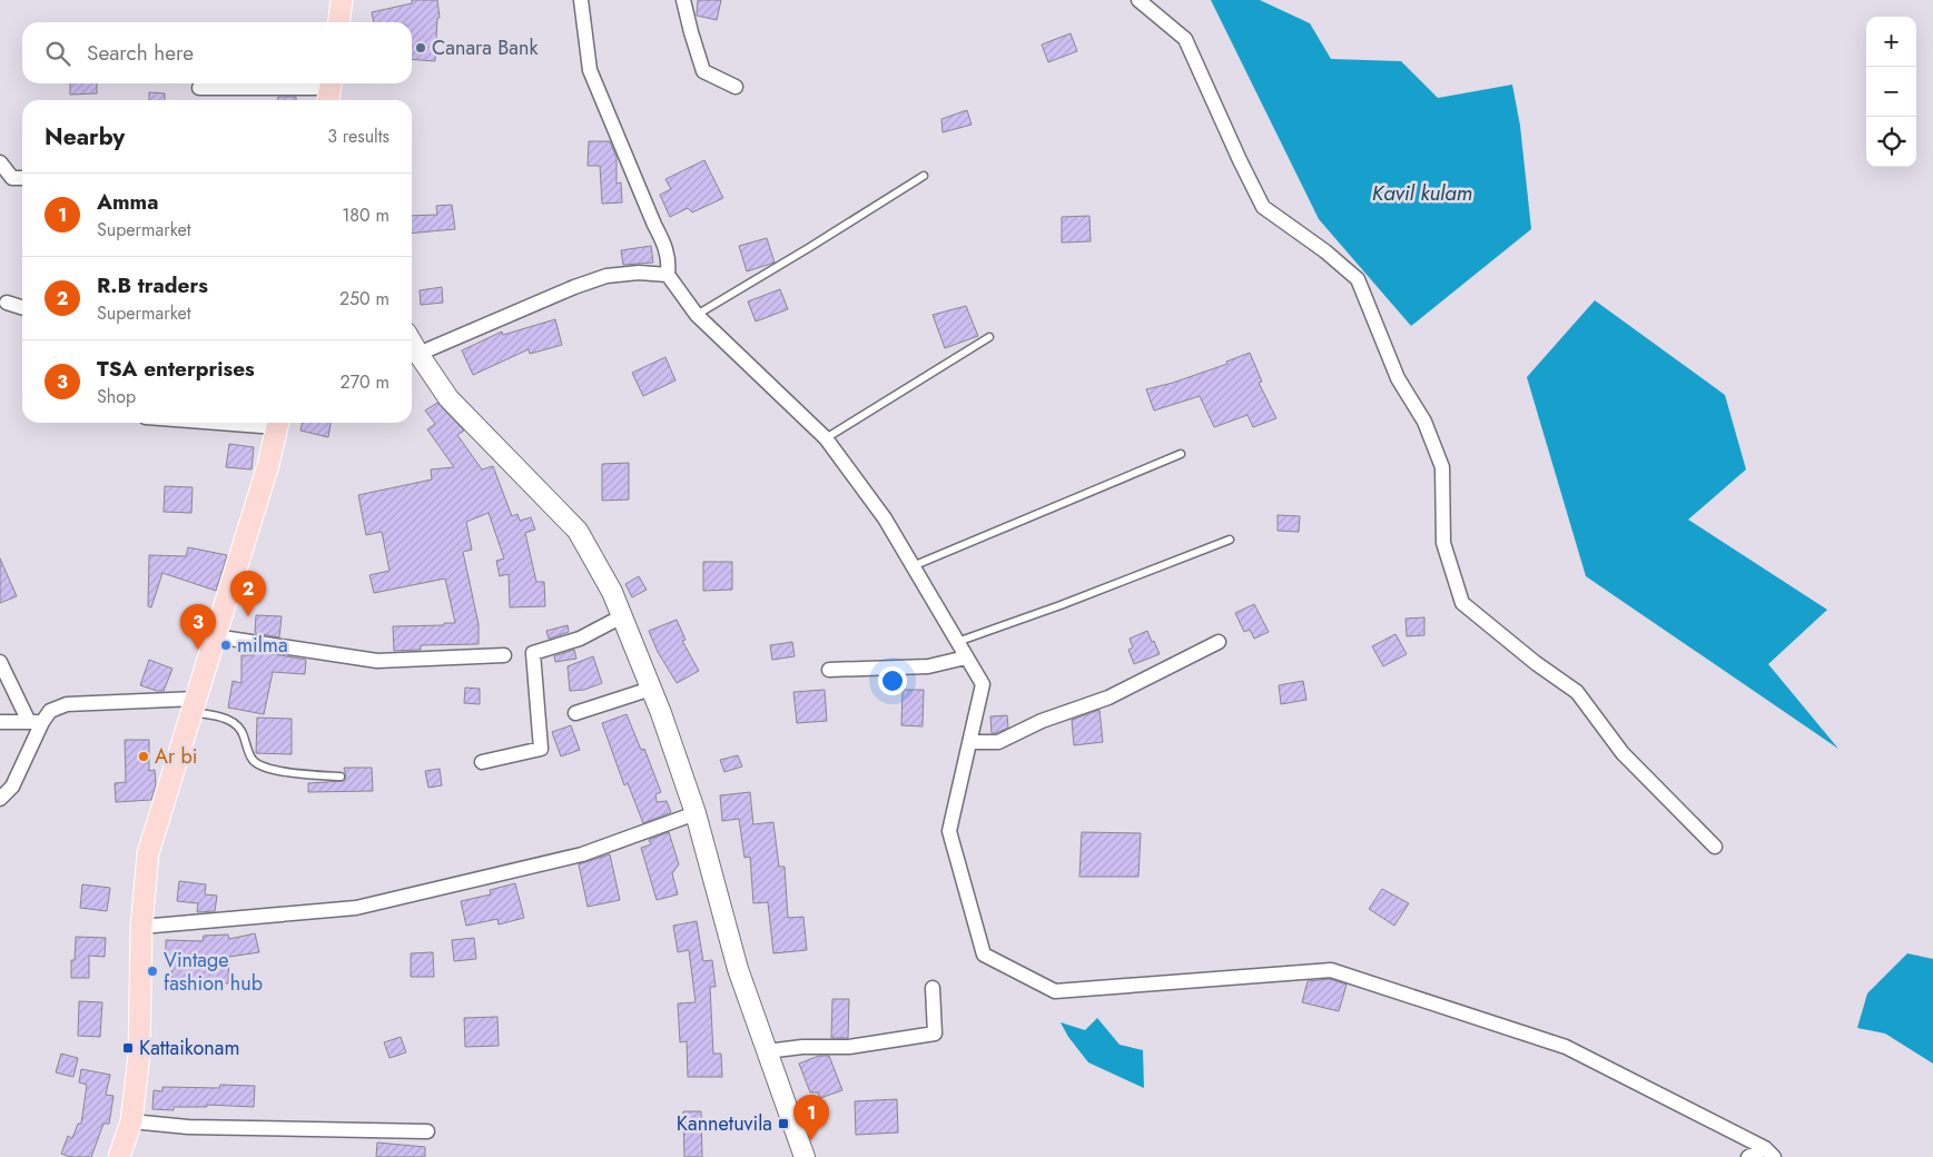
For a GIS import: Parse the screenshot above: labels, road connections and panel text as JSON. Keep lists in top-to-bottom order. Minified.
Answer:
{"water":["Kavil kulam"],"places":{"other":["Canara Bank","milma","Ar bi","Vintage fashion hub"],"transit":["Kattaikonam","Kannetuvila"]},"page":{"map_buttons":["+","−"],"search":"Search here","heading":["Nearby","3 results"],"list":[{"mark":"1","name":"Amma","note":"Supermarket","value":"180 m"},{"mark":"2","name":"R.B traders","note":"Supermarket","value":"250 m"},{"mark":"3","name":"TSA enterprises","note":"Shop","value":"270 m"}],"pins":["2","3","1"]}}
